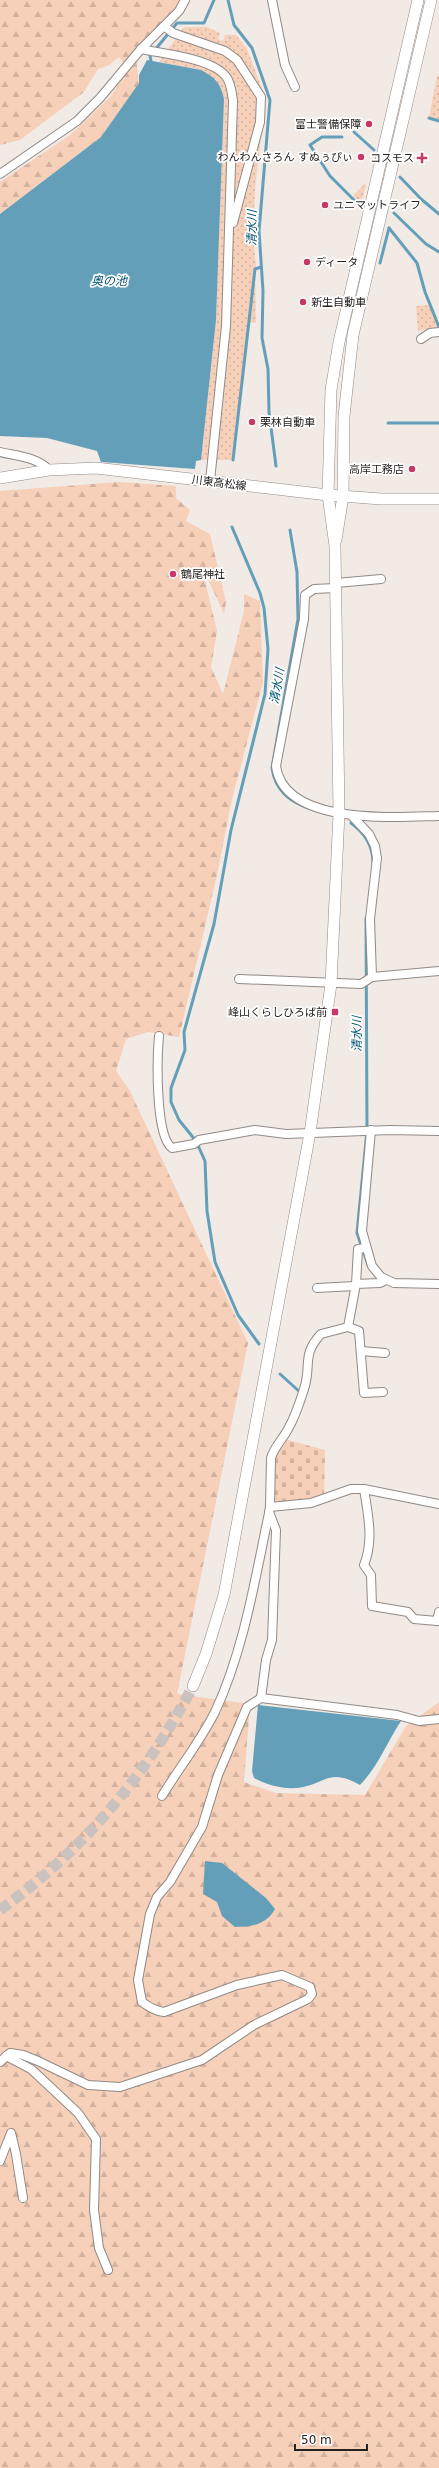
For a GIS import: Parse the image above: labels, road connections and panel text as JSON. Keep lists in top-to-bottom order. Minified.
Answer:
{"streets":{"street":["川東高松線"]},"water":["清水川","奥の池"],"places":{"other":["富士警備保障","わんわんさろん すぬぅぴぃ","ユニマットライフ","ディータ","新生自動車","栗林自動車","高岸工務店","鶴尾神社"],"health":["コスモス"],"transit":["峰山くらしひろば前"]},"scale_bar":"50 m"}
